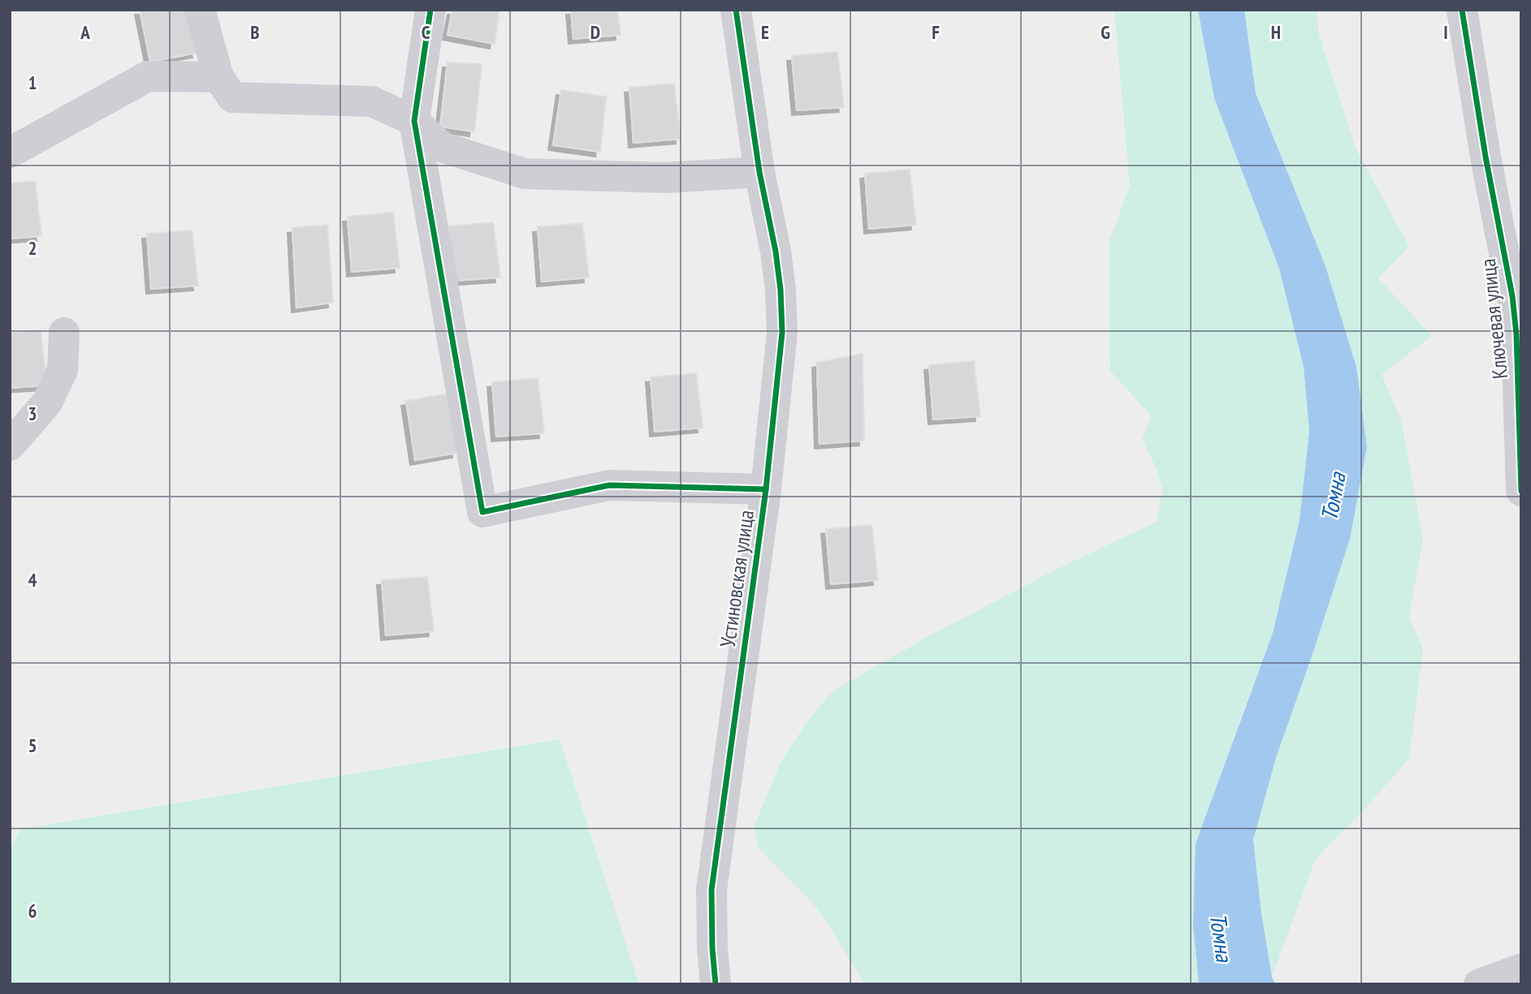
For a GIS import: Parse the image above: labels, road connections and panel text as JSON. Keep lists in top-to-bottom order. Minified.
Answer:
{"streets":{"street":["Ключевая улица","Устиновская улица"]},"water":["Томна"],"grid":{"columns":["A","B","C","D","E","F","G","H","I"],"rows":["1","2","3","4","5","6"]}}
